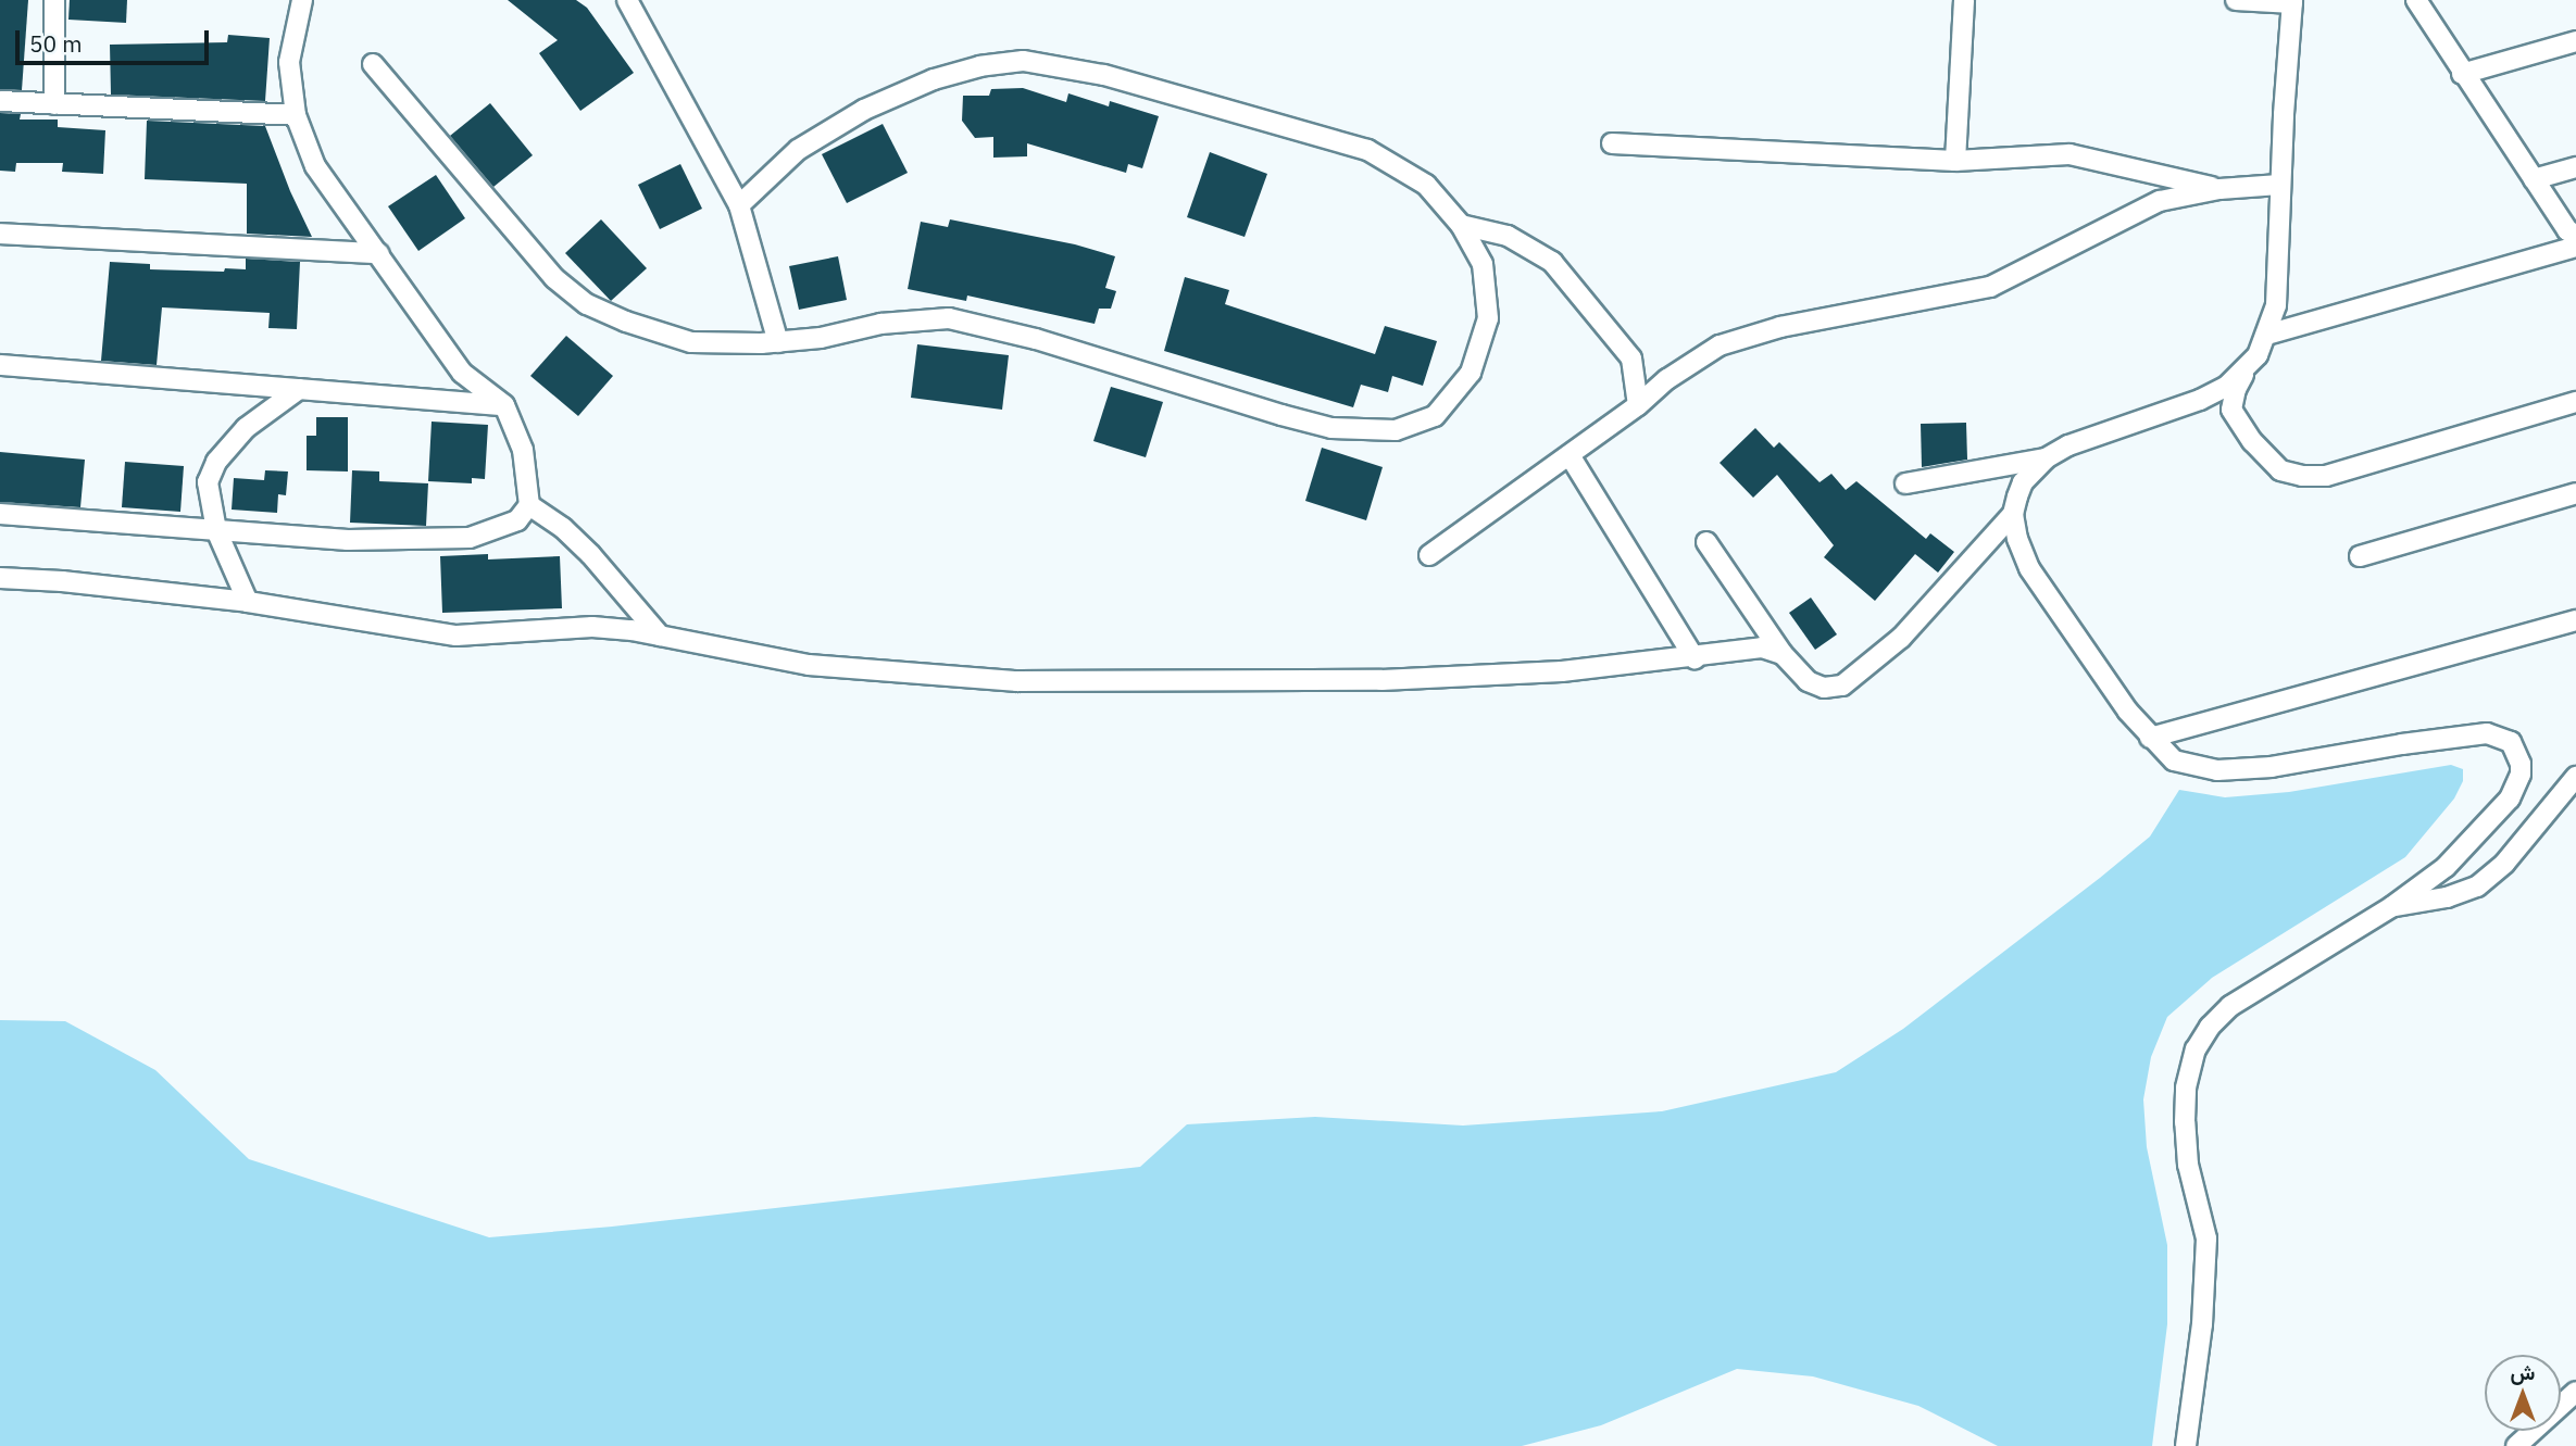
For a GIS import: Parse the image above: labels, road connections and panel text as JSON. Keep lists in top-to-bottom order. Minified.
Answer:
{"scale_bar":"50 m","north":"top"}
